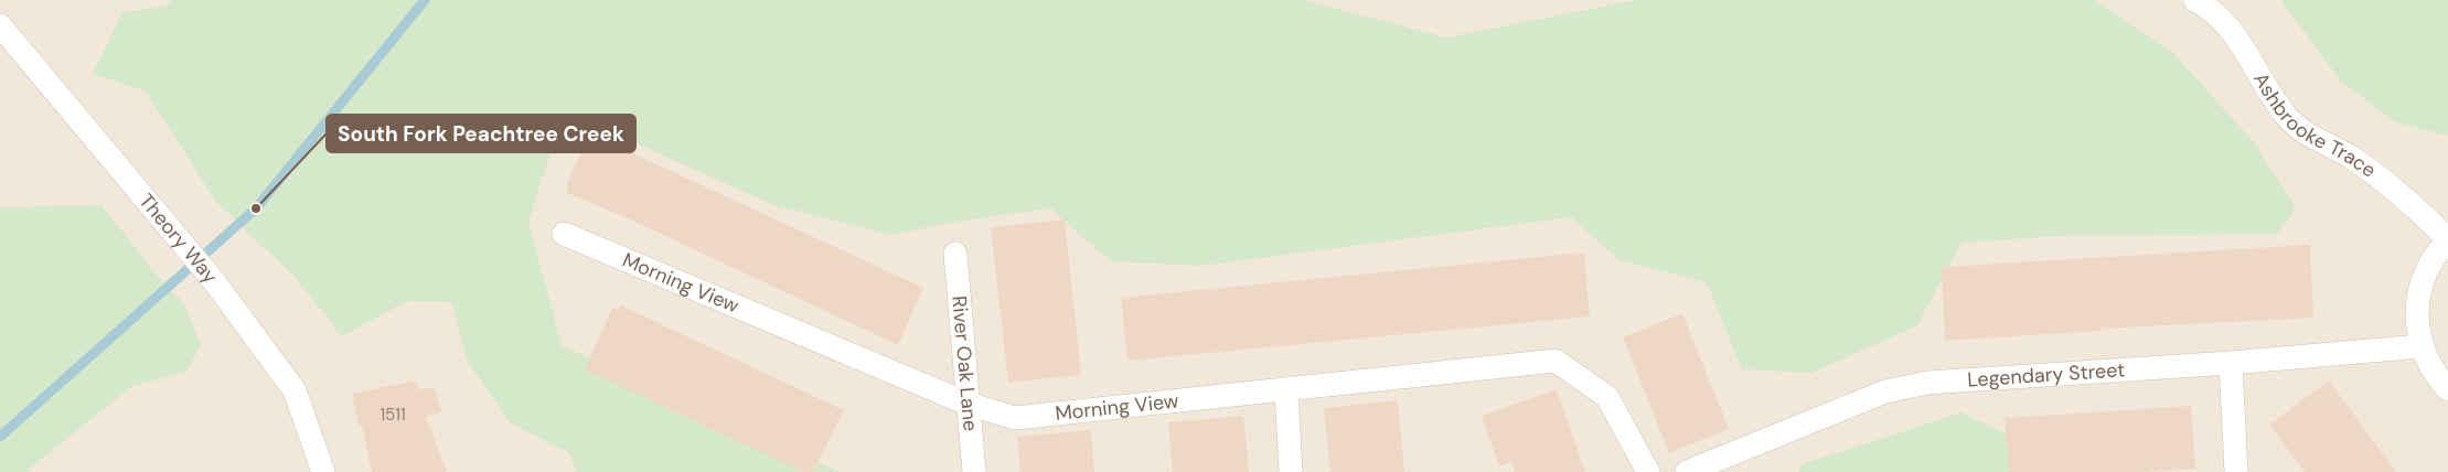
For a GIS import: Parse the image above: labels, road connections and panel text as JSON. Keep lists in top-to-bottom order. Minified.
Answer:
{"streets":{"street":["Ashbrooke Trace","Theory Way","Morning View","River Oak Lane","Legendary Street"]},"crossings":[["Morning View","River Oak Lane"]],"places":["South Fork Peachtree Creek"],"house_numbers":["1511"]}
